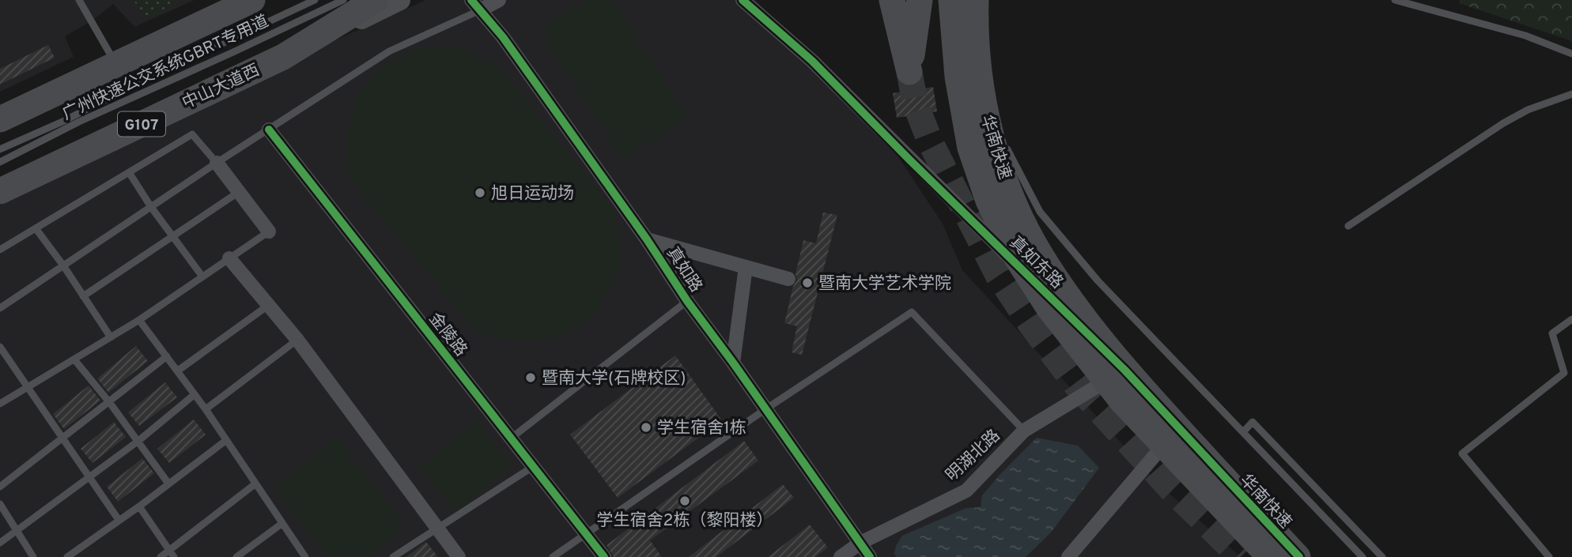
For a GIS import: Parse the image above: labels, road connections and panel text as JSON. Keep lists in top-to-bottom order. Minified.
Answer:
{"streets":{"highway":["中山大道西","G107","华南快速"],"street":["真如东路","真如路","金陵路","明湖北路"],"lane":["广州快速公交系统GBRT专用道"]},"crossings":[["华南快速","真如东路"],["真如东路","明湖北路"],["真如路","明湖北路"]],"places":["旭日运动场","暨南大学艺术学院","暨南大学(石牌校区)","学生宿舍1栋","学生宿舍2栋（黎阳楼）"]}
